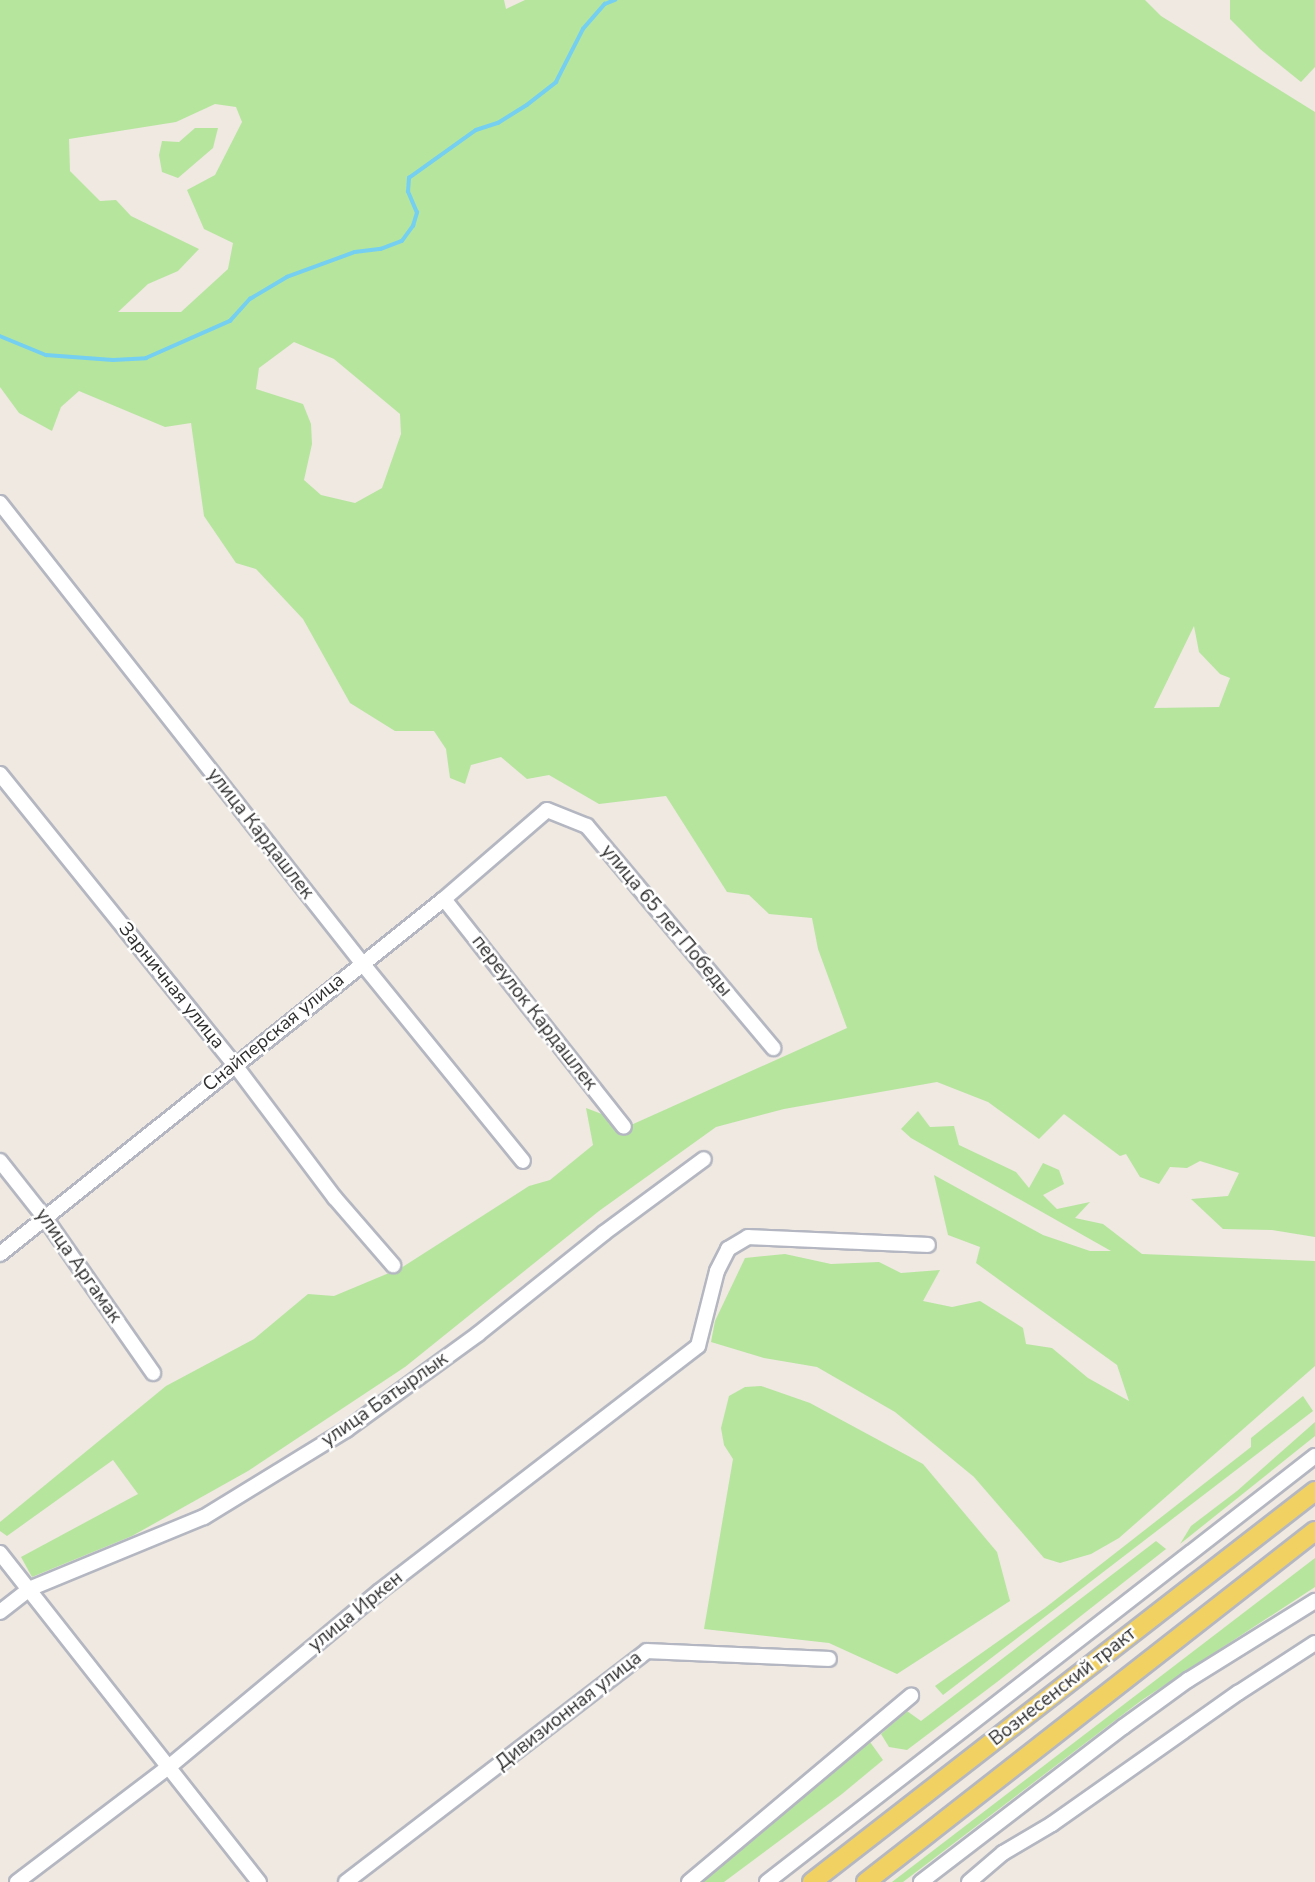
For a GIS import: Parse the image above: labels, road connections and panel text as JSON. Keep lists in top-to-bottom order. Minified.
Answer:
{"streets":{"main road":["Вознесенский тракт"],"street":["улица Кардашлек","улица 65 лет Победы","Зарничная улица","переулок Кардашлек","Снайперская улица","улица Аргамак","улица Батырлык","улица Иркен","Дивизионная улица"]},"crossings":[["улица Кардашлек","Снайперская улица"],["улица 65 лет Победы","Снайперская улица"],["Зарничная улица","Снайперская улица"],["переулок Кардашлек","Снайперская улица"],["Снайперская улица","улица Аргамак"]]}
